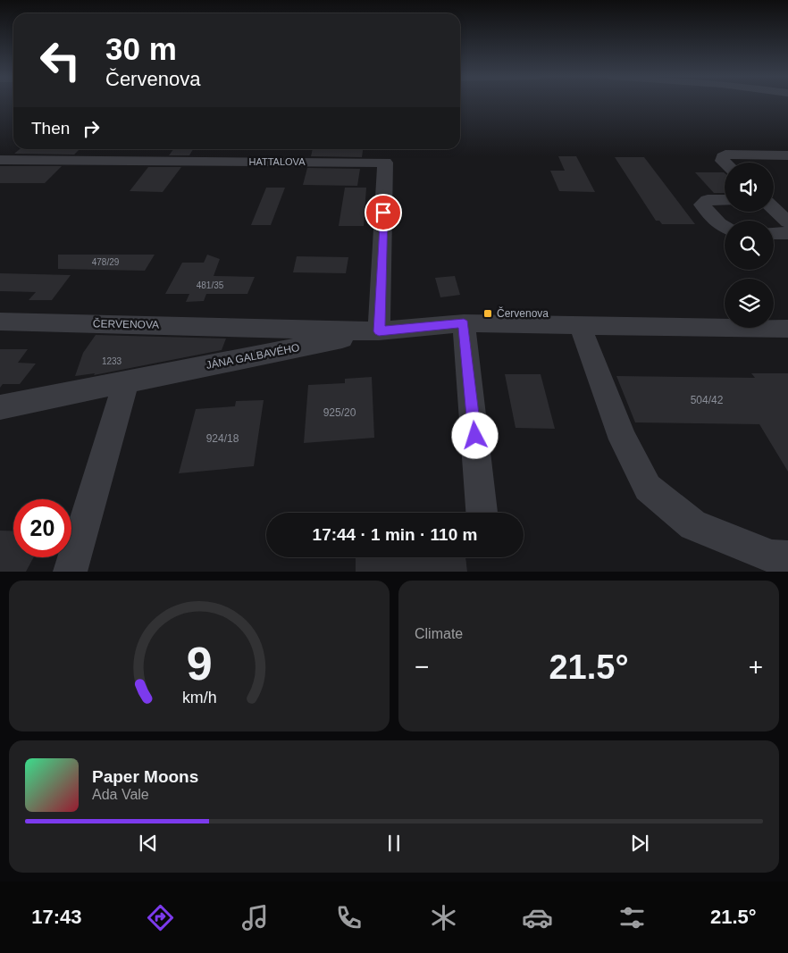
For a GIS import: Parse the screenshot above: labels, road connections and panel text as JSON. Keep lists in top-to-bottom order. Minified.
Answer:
{"streets":{"street":["HATTALOVA","ČERVENOVA","JÁNA GALBAVÉHO"]},"crossings":[["HATTALOVA","ČERVENOVA"],["HATTALOVA","JÁNA GALBAVÉHO"],["ČERVENOVA","JÁNA GALBAVÉHO"]],"places":{"transit":["Červenova"]},"house_numbers":["478/29","481/35","1233","504/42","925/20","924/18"],"page":{"turn":["30 m","Červenova"],"then":"Then","limit":"20","trip":"17:44 · 1 min · 110 m","tile":"Climate","heat":["−","21.5°","+"],"song":["Paper Moons","Ada Vale"],"tabs":["17:43","21.5°"],"gauge":["9","km/h"]}}
